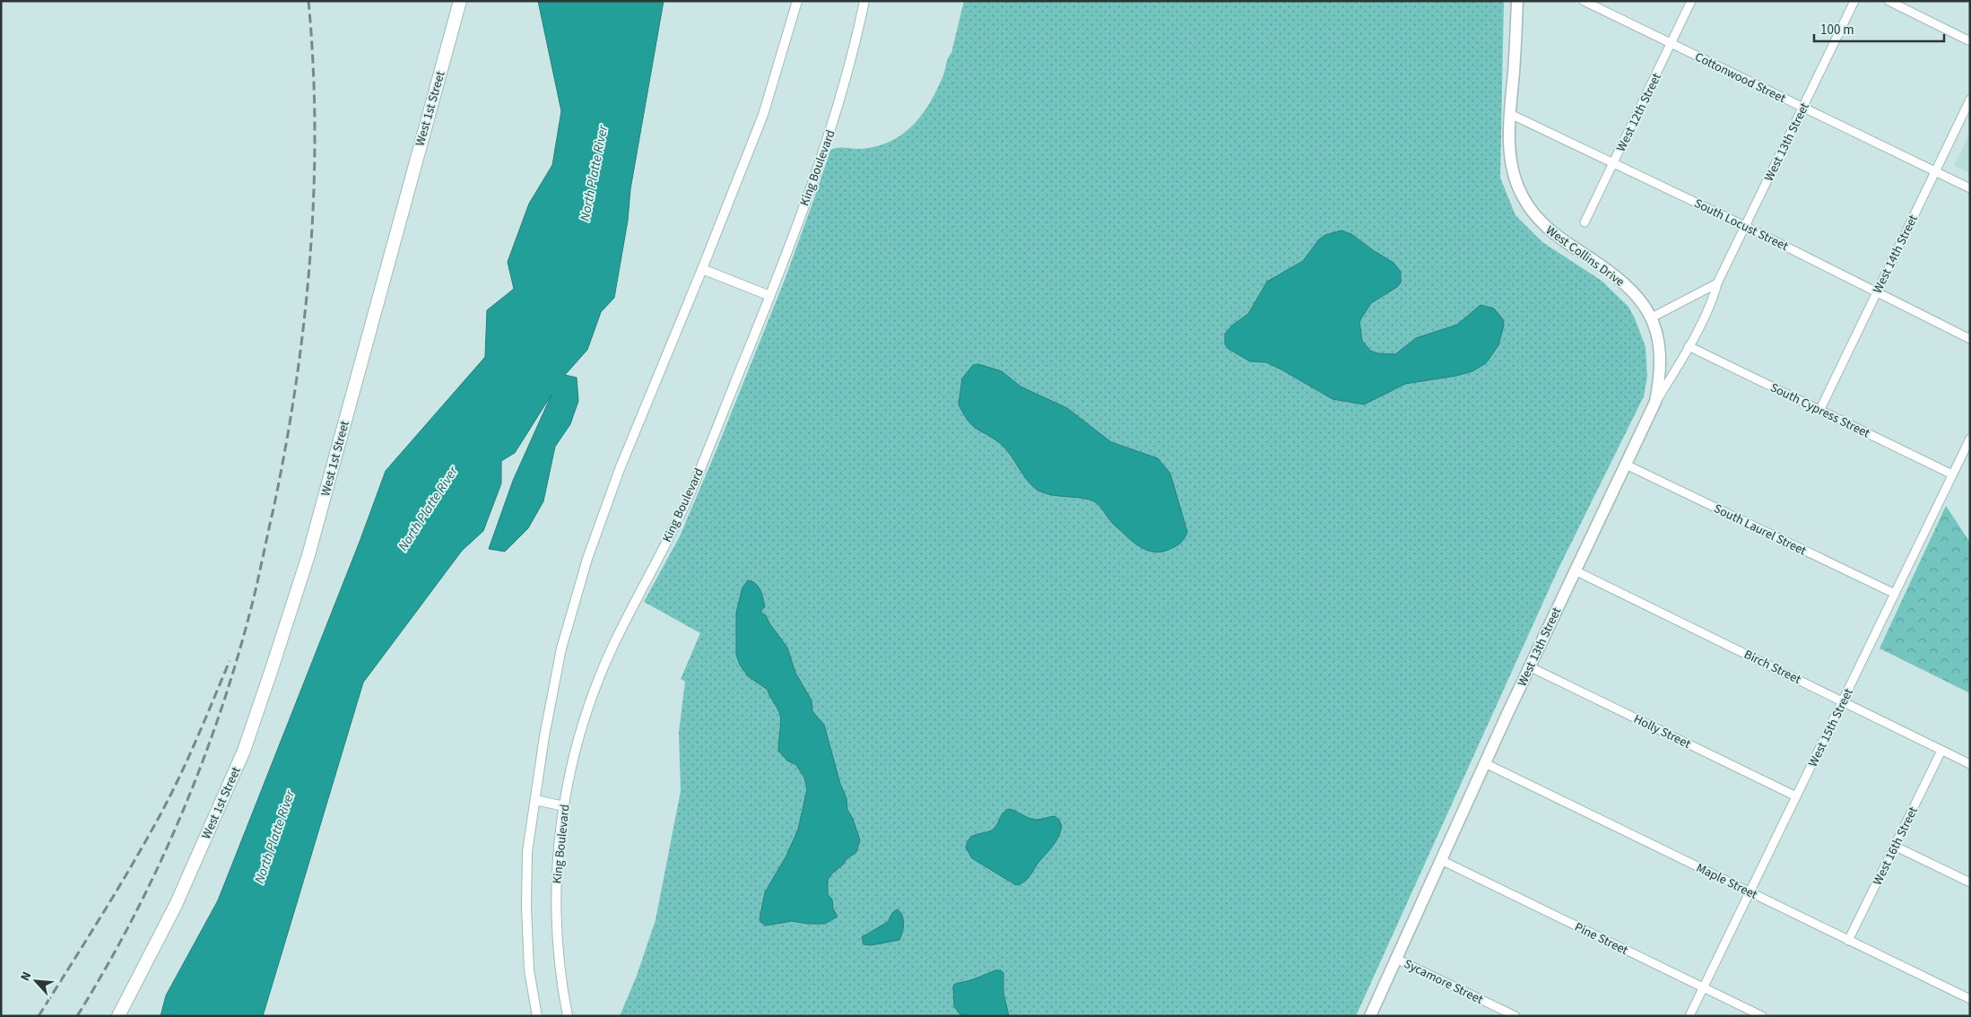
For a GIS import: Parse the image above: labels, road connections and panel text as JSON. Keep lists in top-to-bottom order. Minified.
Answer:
{"streets":{"main road":["West 1st Street","West 13th Street","West Collins Drive"],"street":["Cottonwood Street","West 12th Street","King Boulevard","South Locust Street","West 14th Street","South Cypress Street","South Laurel Street","Birch Street","West 15th Street","Holly Street","West 16th Street","Maple Street","Pine Street","Sycamore Street"]},"crossings":[["Cottonwood Street","West 12th Street"],["Cottonwood Street","West 13th Street"],["Cottonwood Street","West 14th Street"],["West 12th Street","South Locust Street"],["West 13th Street","South Locust Street"],["West 13th Street","West Collins Drive"],["West 13th Street","South Cypress Street"],["West 13th Street","South Laurel Street"],["West 13th Street","Birch Street"],["West 13th Street","Holly Street"],["West 13th Street","Maple Street"],["West 13th Street","Pine Street"],["West 13th Street","Sycamore Street"],["South Locust Street","West 14th Street"],["South Locust Street","West Collins Drive"],["West 14th Street","South Cypress Street"],["South Cypress Street","West 15th Street"],["South Laurel Street","West 15th Street"],["Birch Street","West 15th Street"],["Birch Street","West 16th Street"],["West 15th Street","Holly Street"],["West 15th Street","Maple Street"],["West 15th Street","Pine Street"],["West 16th Street","Maple Street"]],"water":["North Platte River"],"scale_bar":"100 m","north":"top left"}
